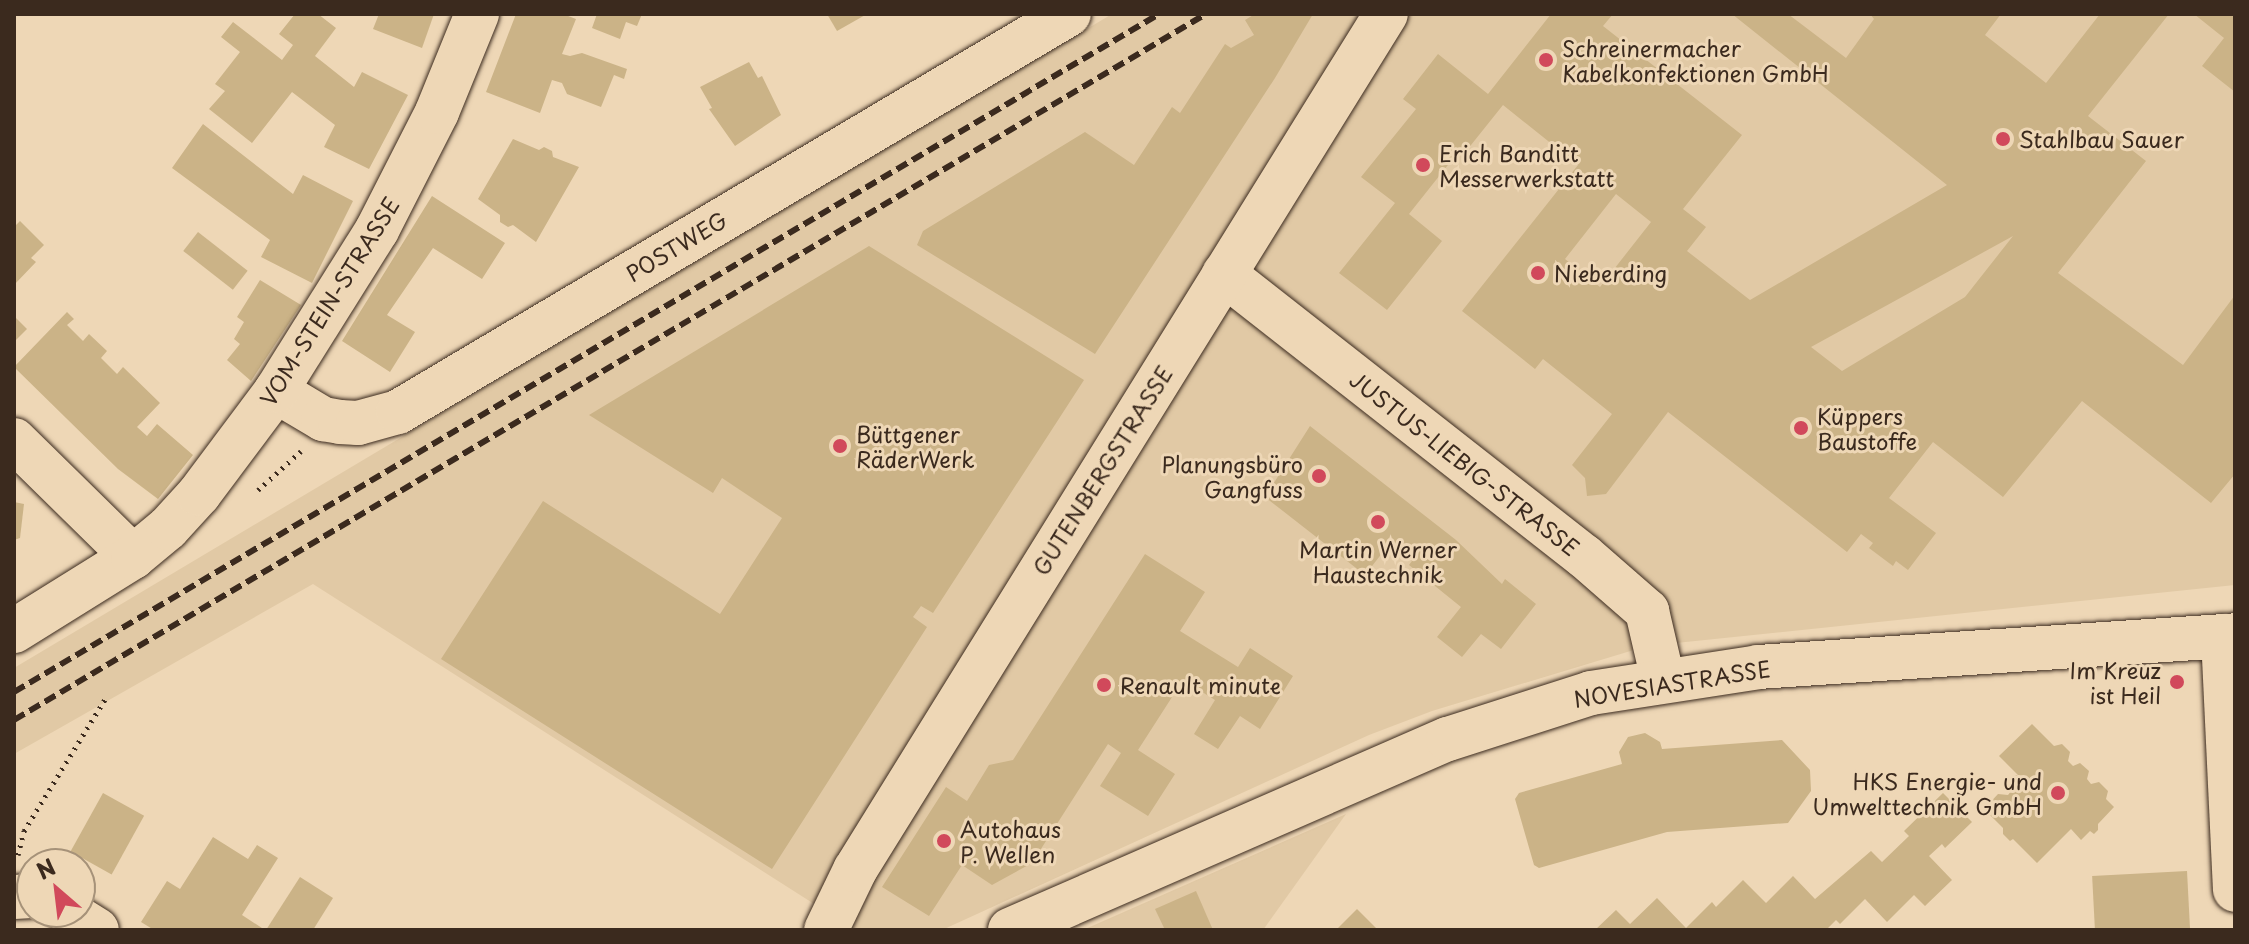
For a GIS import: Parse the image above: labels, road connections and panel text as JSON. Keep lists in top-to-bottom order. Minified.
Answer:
{"streets":{"street":["POSTWEG","VOM-STEIN-STRASSE","JUSTUS-LIEBIG-STRASSE","GUTENBERGSTRASSE","NOVESIASTRASSE"]},"crossings":[["POSTWEG","VOM-STEIN-STRASSE"],["JUSTUS-LIEBIG-STRASSE","GUTENBERGSTRASSE"],["JUSTUS-LIEBIG-STRASSE","NOVESIASTRASSE"]],"places":["Schreinermacher Kabelkonfektionen GmbH","Stahlbau Sauer","Erich Banditt Messerwerkstatt","Nieberding","Küppers Baustoffe","Büttgener RäderWerk","Planungsbüro Gangfuss","Martin Werner Haustechnik","Im Kreuz ist Heil","Renault minute","HKS Energie- und Umwelttechnik GmbH","Autohaus P. Wellen"],"north":"top left"}
